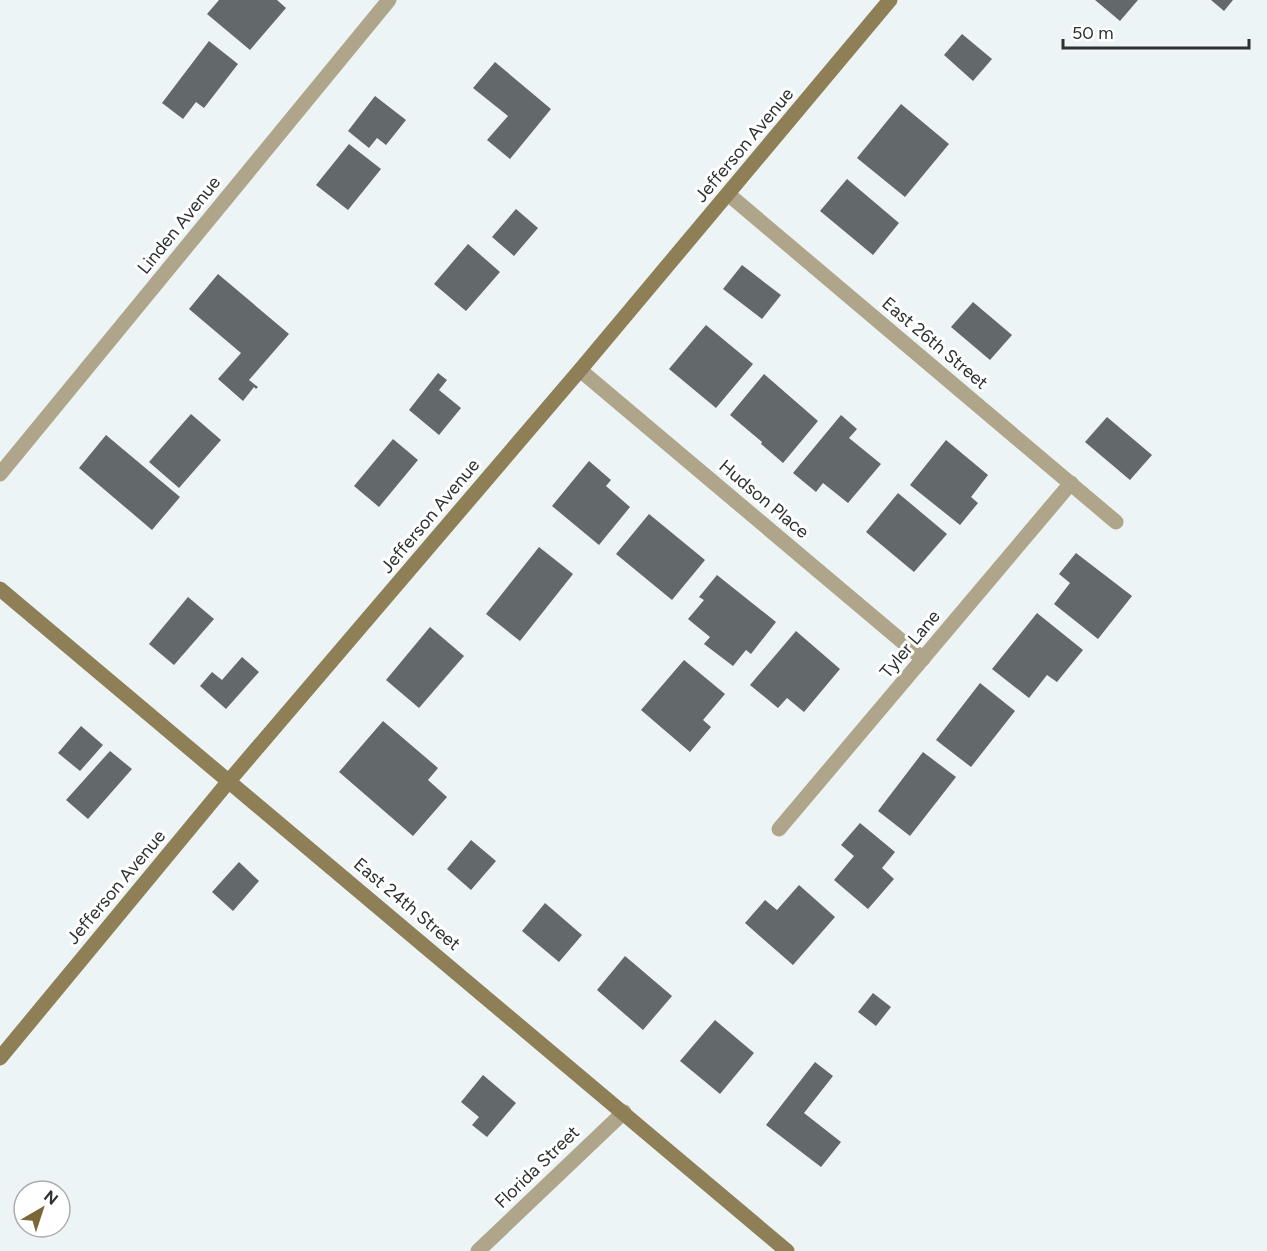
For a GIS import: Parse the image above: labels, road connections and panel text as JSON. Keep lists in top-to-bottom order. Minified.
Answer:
{"streets":{"main road":["Jefferson Avenue","East 24th Street"],"street":["Linden Avenue","East 26th Street","Hudson Place","Tyler Lane","Florida Street"]},"crossings":[["Jefferson Avenue","East 26th Street"],["Jefferson Avenue","Hudson Place"],["Jefferson Avenue","East 24th Street"],["East 26th Street","Tyler Lane"],["Hudson Place","Tyler Lane"],["East 24th Street","Florida Street"]],"scale_bar":"50 m","north":"top right"}
